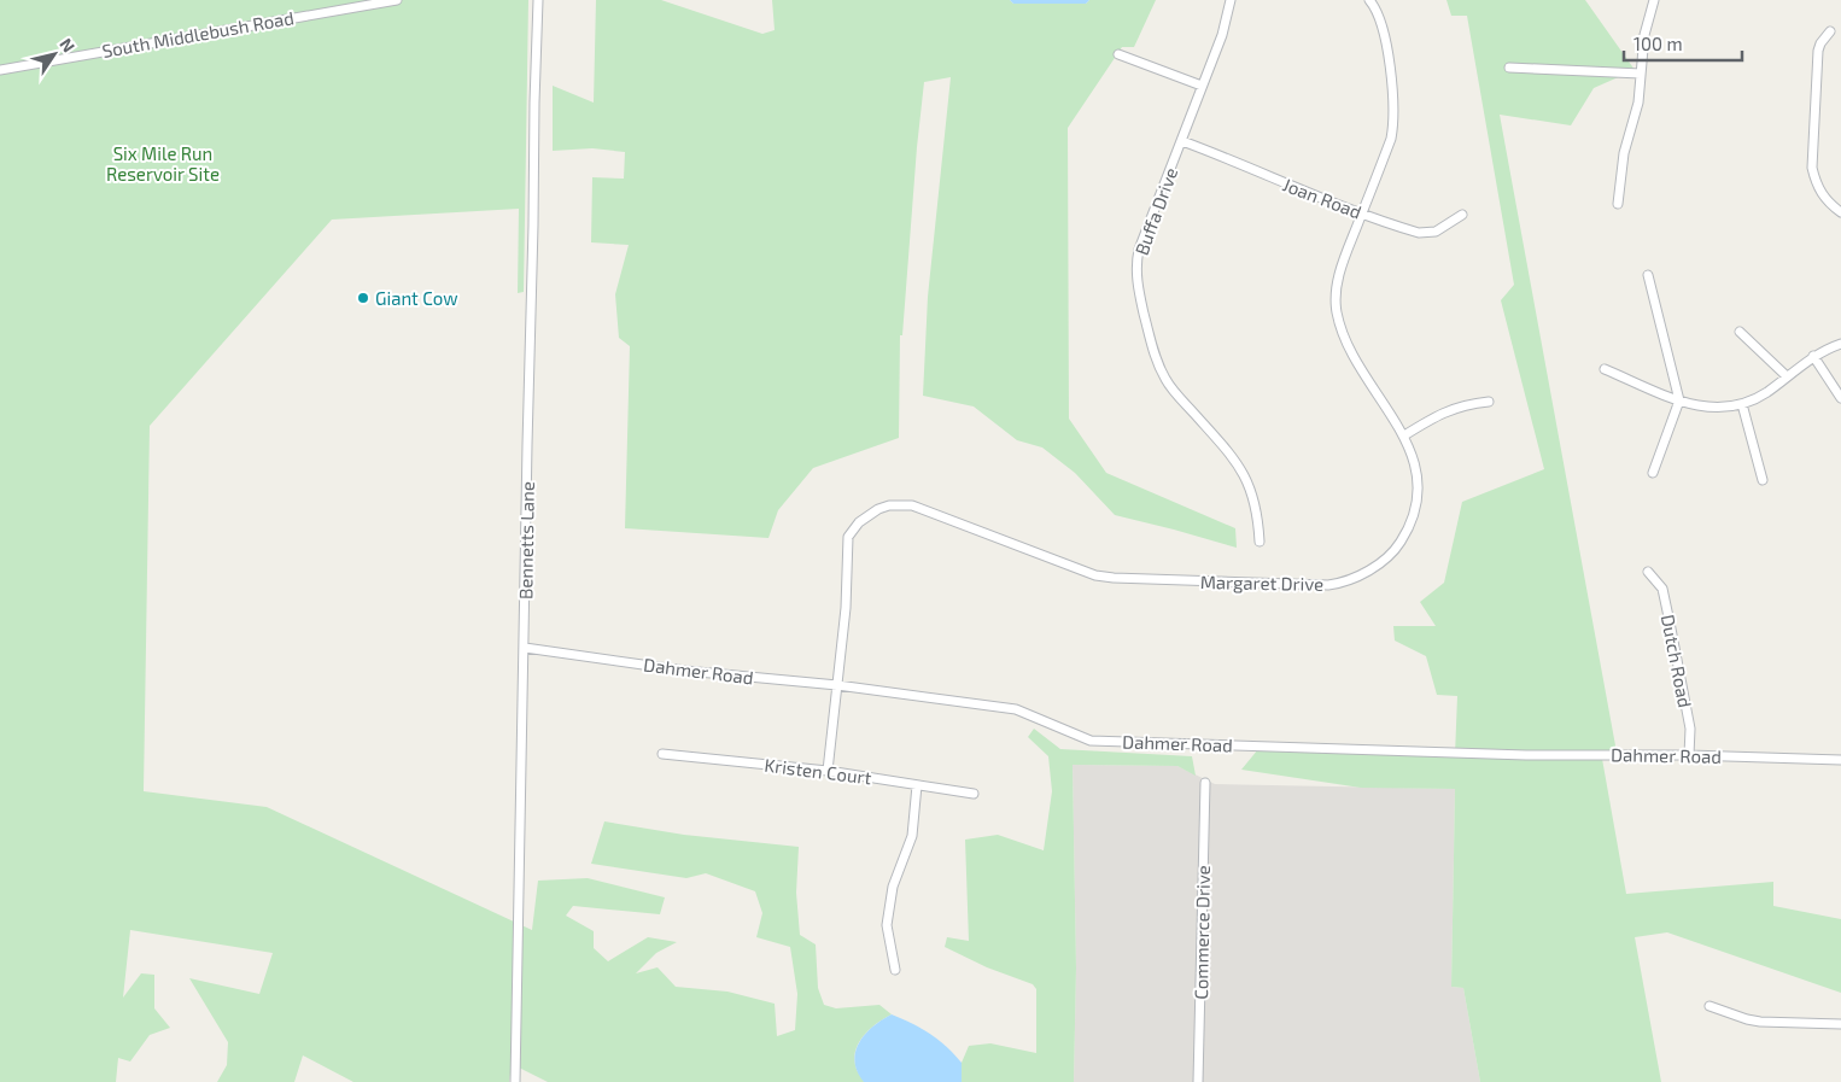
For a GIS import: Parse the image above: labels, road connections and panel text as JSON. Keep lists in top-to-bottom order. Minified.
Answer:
{"streets":{"street":["South Middlebush Road","Joan Road","Buffa Drive","Bennetts Lane","Margaret Drive","Dutch Road","Dahmer Road","Kristen Court","Commerce Drive"]},"crossings":[["Joan Road","Buffa Drive"],["Joan Road","Margaret Drive"],["Bennetts Lane","Dahmer Road"],["Margaret Drive","Dahmer Road"],["Margaret Drive","Kristen Court"],["Dutch Road","Dahmer Road"]],"parks":["Six Mile Run Reservoir Site"],"places":["Giant Cow"],"scale_bar":"100 m","north":"top right"}
